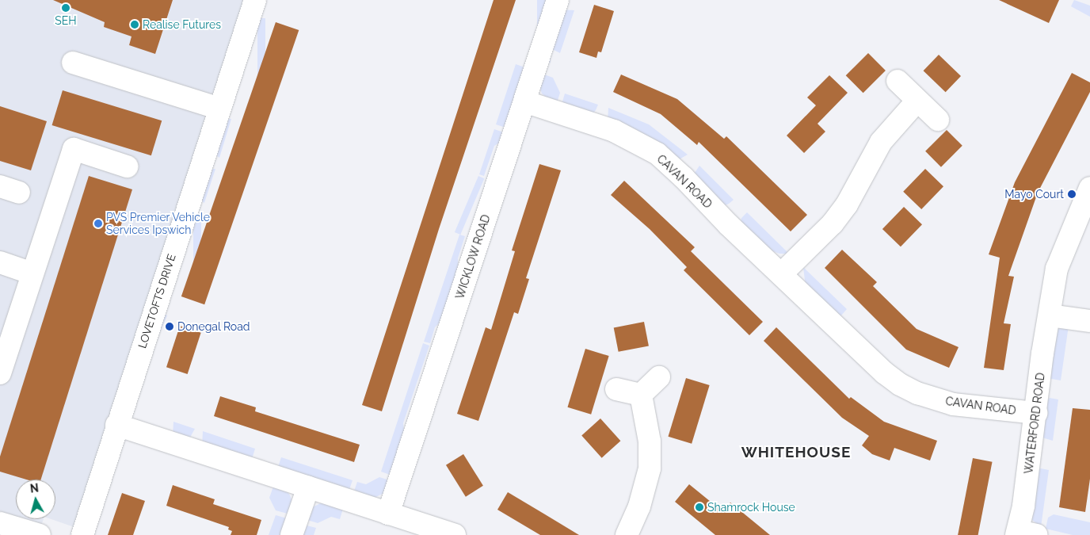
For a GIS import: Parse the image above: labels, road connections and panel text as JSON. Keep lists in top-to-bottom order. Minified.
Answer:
{"streets":{"street":["CAVAN ROAD","WICKLOW ROAD","LOVETOFTS DRIVE","WATERFORD ROAD"]},"crossings":[["CAVAN ROAD","WICKLOW ROAD"],["CAVAN ROAD","WATERFORD ROAD"]],"districts":["WHITEHOUSE"],"places":["SEH","Realise Futures","Mayo Court","PVS Premier Vehicle Services Ipswich","Donegal Road","Shamrock House"],"north":"top"}
